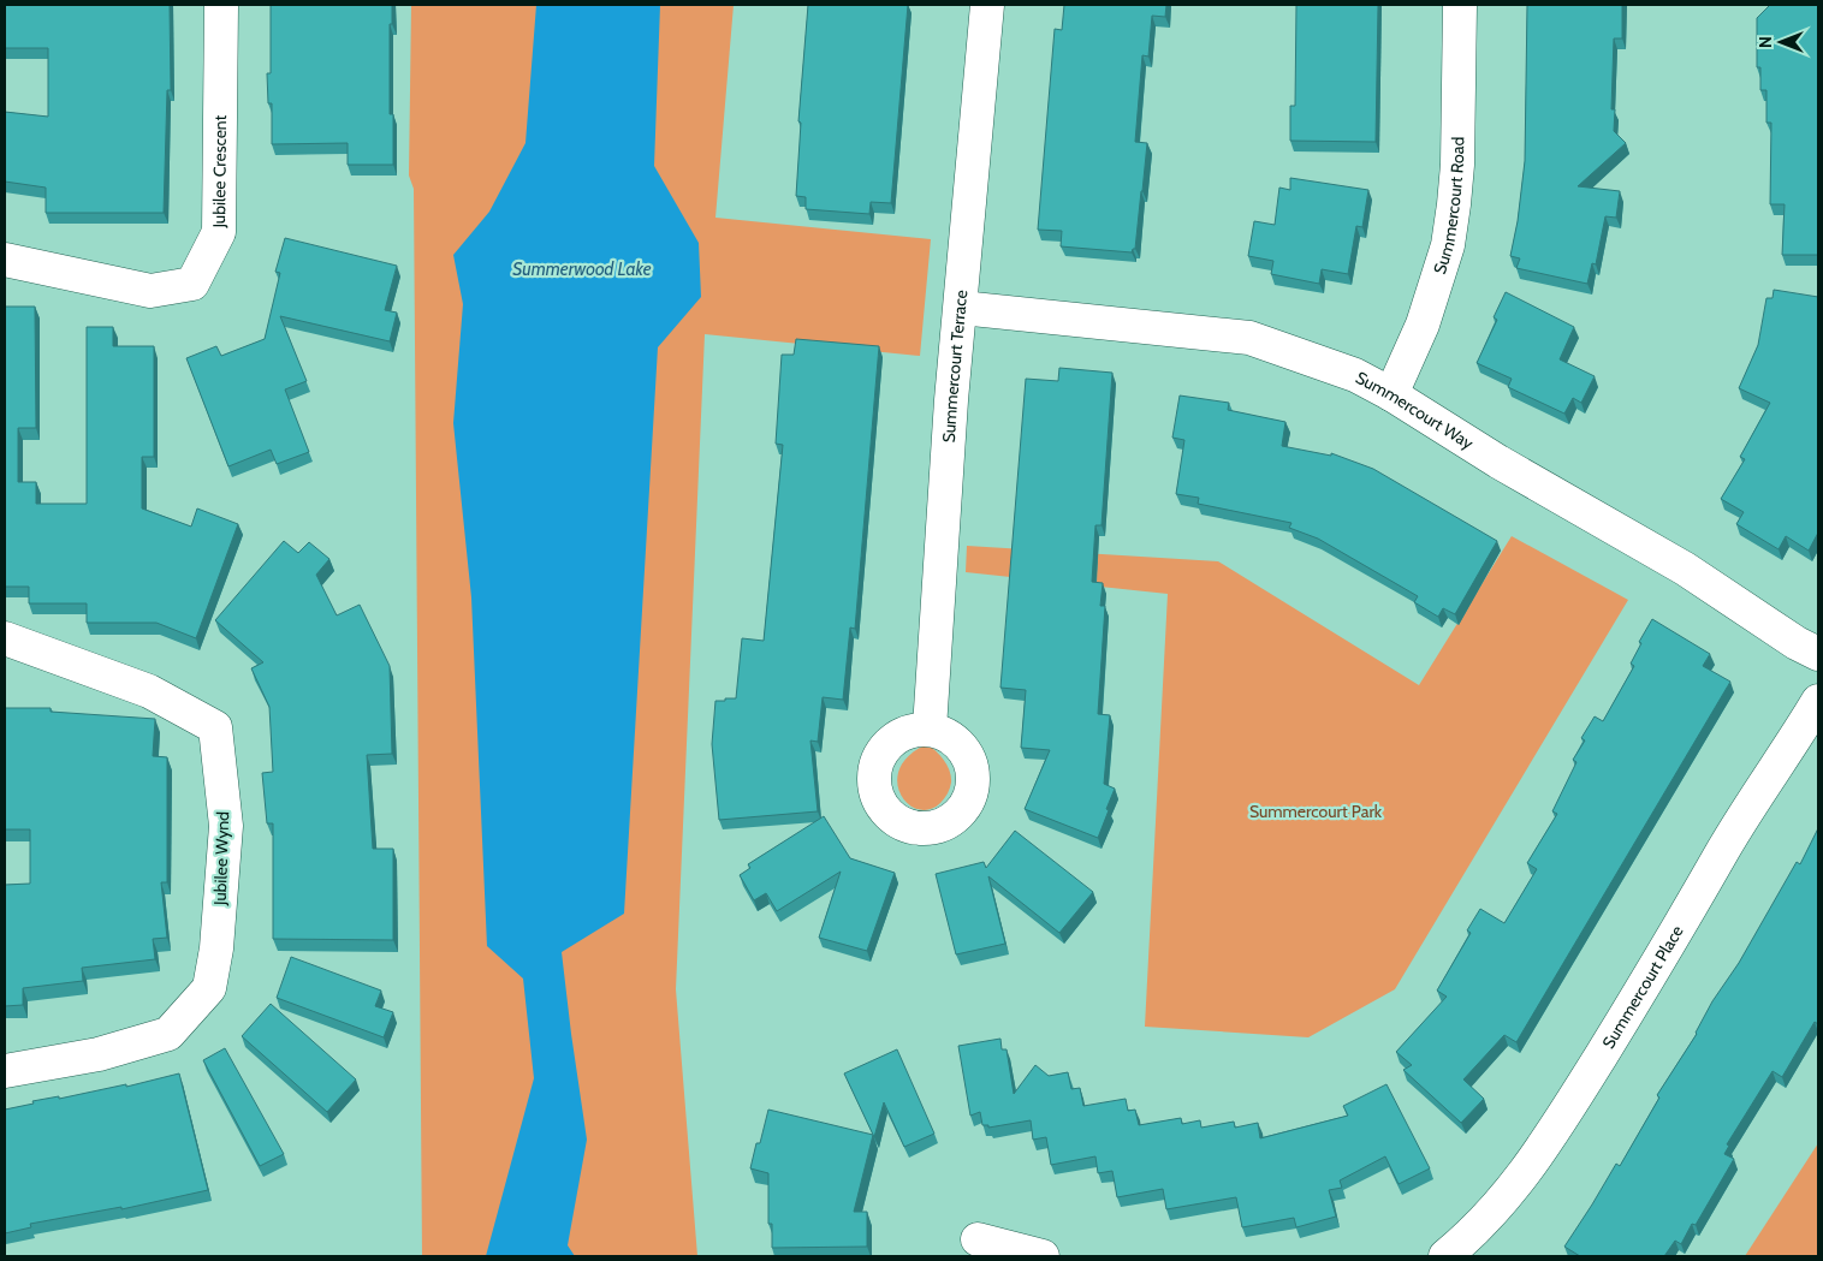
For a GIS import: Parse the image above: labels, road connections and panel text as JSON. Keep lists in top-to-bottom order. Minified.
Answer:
{"streets":{"street":["Jubilee Crescent","Summercourt Road","Summercourt Terrace","Summercourt Way","Jubilee Wynd","Summercourt Place"]},"crossings":[["Summercourt Road","Summercourt Way"],["Summercourt Terrace","Summercourt Way"]],"water":["Summerwood Lake"],"parks":["Summercourt Park"],"north":"left"}
